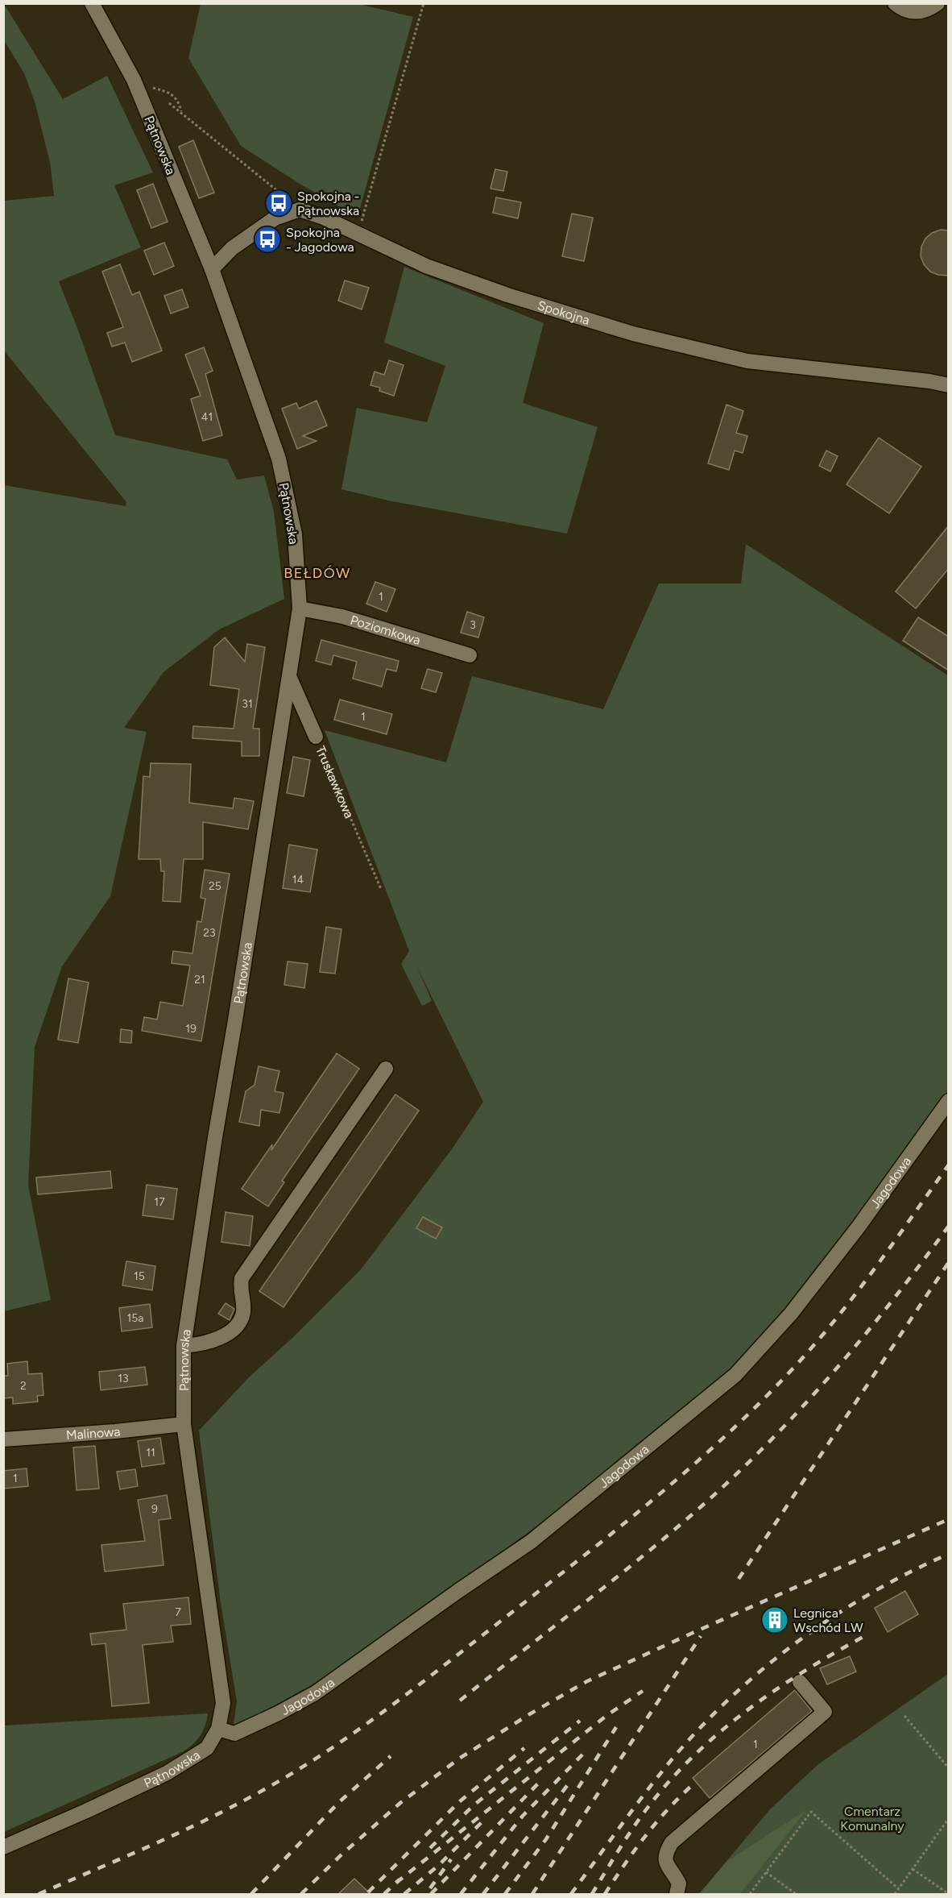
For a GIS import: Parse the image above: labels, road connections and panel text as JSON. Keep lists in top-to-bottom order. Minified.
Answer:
{"streets":{"street":["Pątnowska","Spokojna","Poziomkowa","Truskawkowa","Jagodowa","Malinowa"]},"crossings":[["Pątnowska","Poziomkowa"],["Pątnowska","Truskawkowa"],["Pątnowska","Jagodowa"],["Pątnowska","Malinowa"]],"districts":["BEŁDÓW"],"parks":["Cmentarz Komunalny"],"places":{"bus stop":["Spokojna - Pątnowska","Spokojna - Jagodowa"],"building":["Legnica Wschód LW"]},"house_numbers":["41","1","3","31","1","14","25","23","21","19","17","15","15a","13","2","11","1","9","7","1"]}
